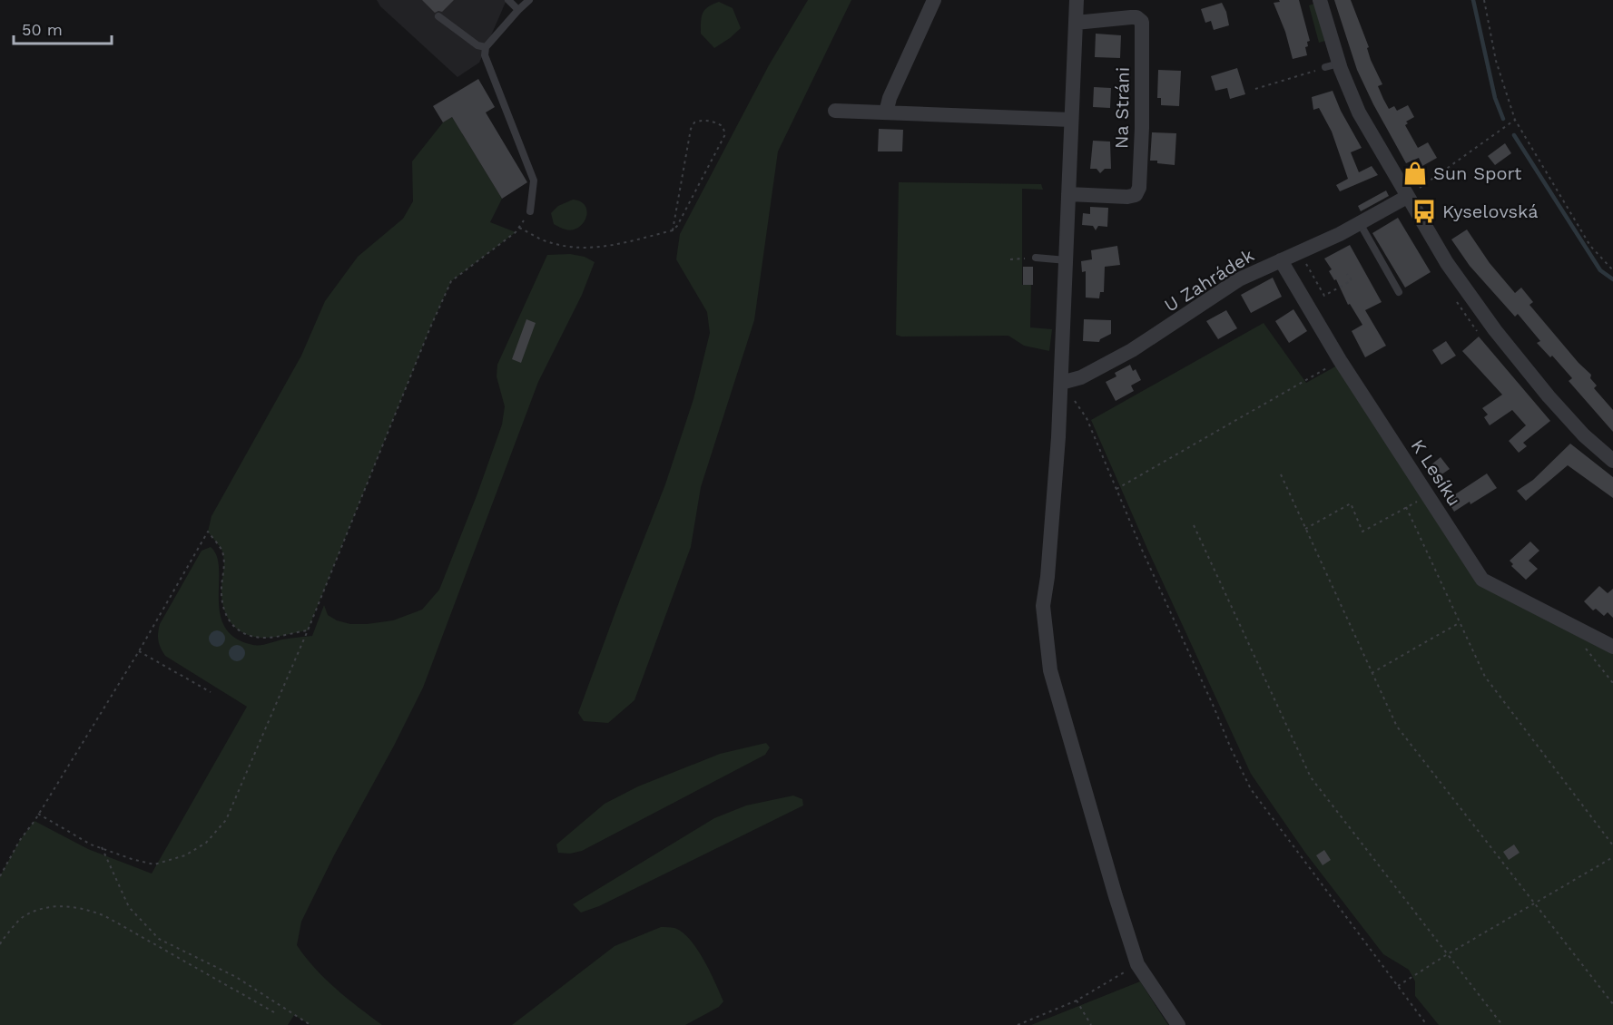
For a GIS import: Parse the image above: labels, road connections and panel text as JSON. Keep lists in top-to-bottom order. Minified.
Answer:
{"streets":{"street":["Na Stráni","U Zahrádek","K Lesíku"]},"crossings":[["U Zahrádek","K Lesíku"]],"places":{"shop":["Sun Sport"],"bus stop":["Kyselovská"]},"scale_bar":"50 m"}
